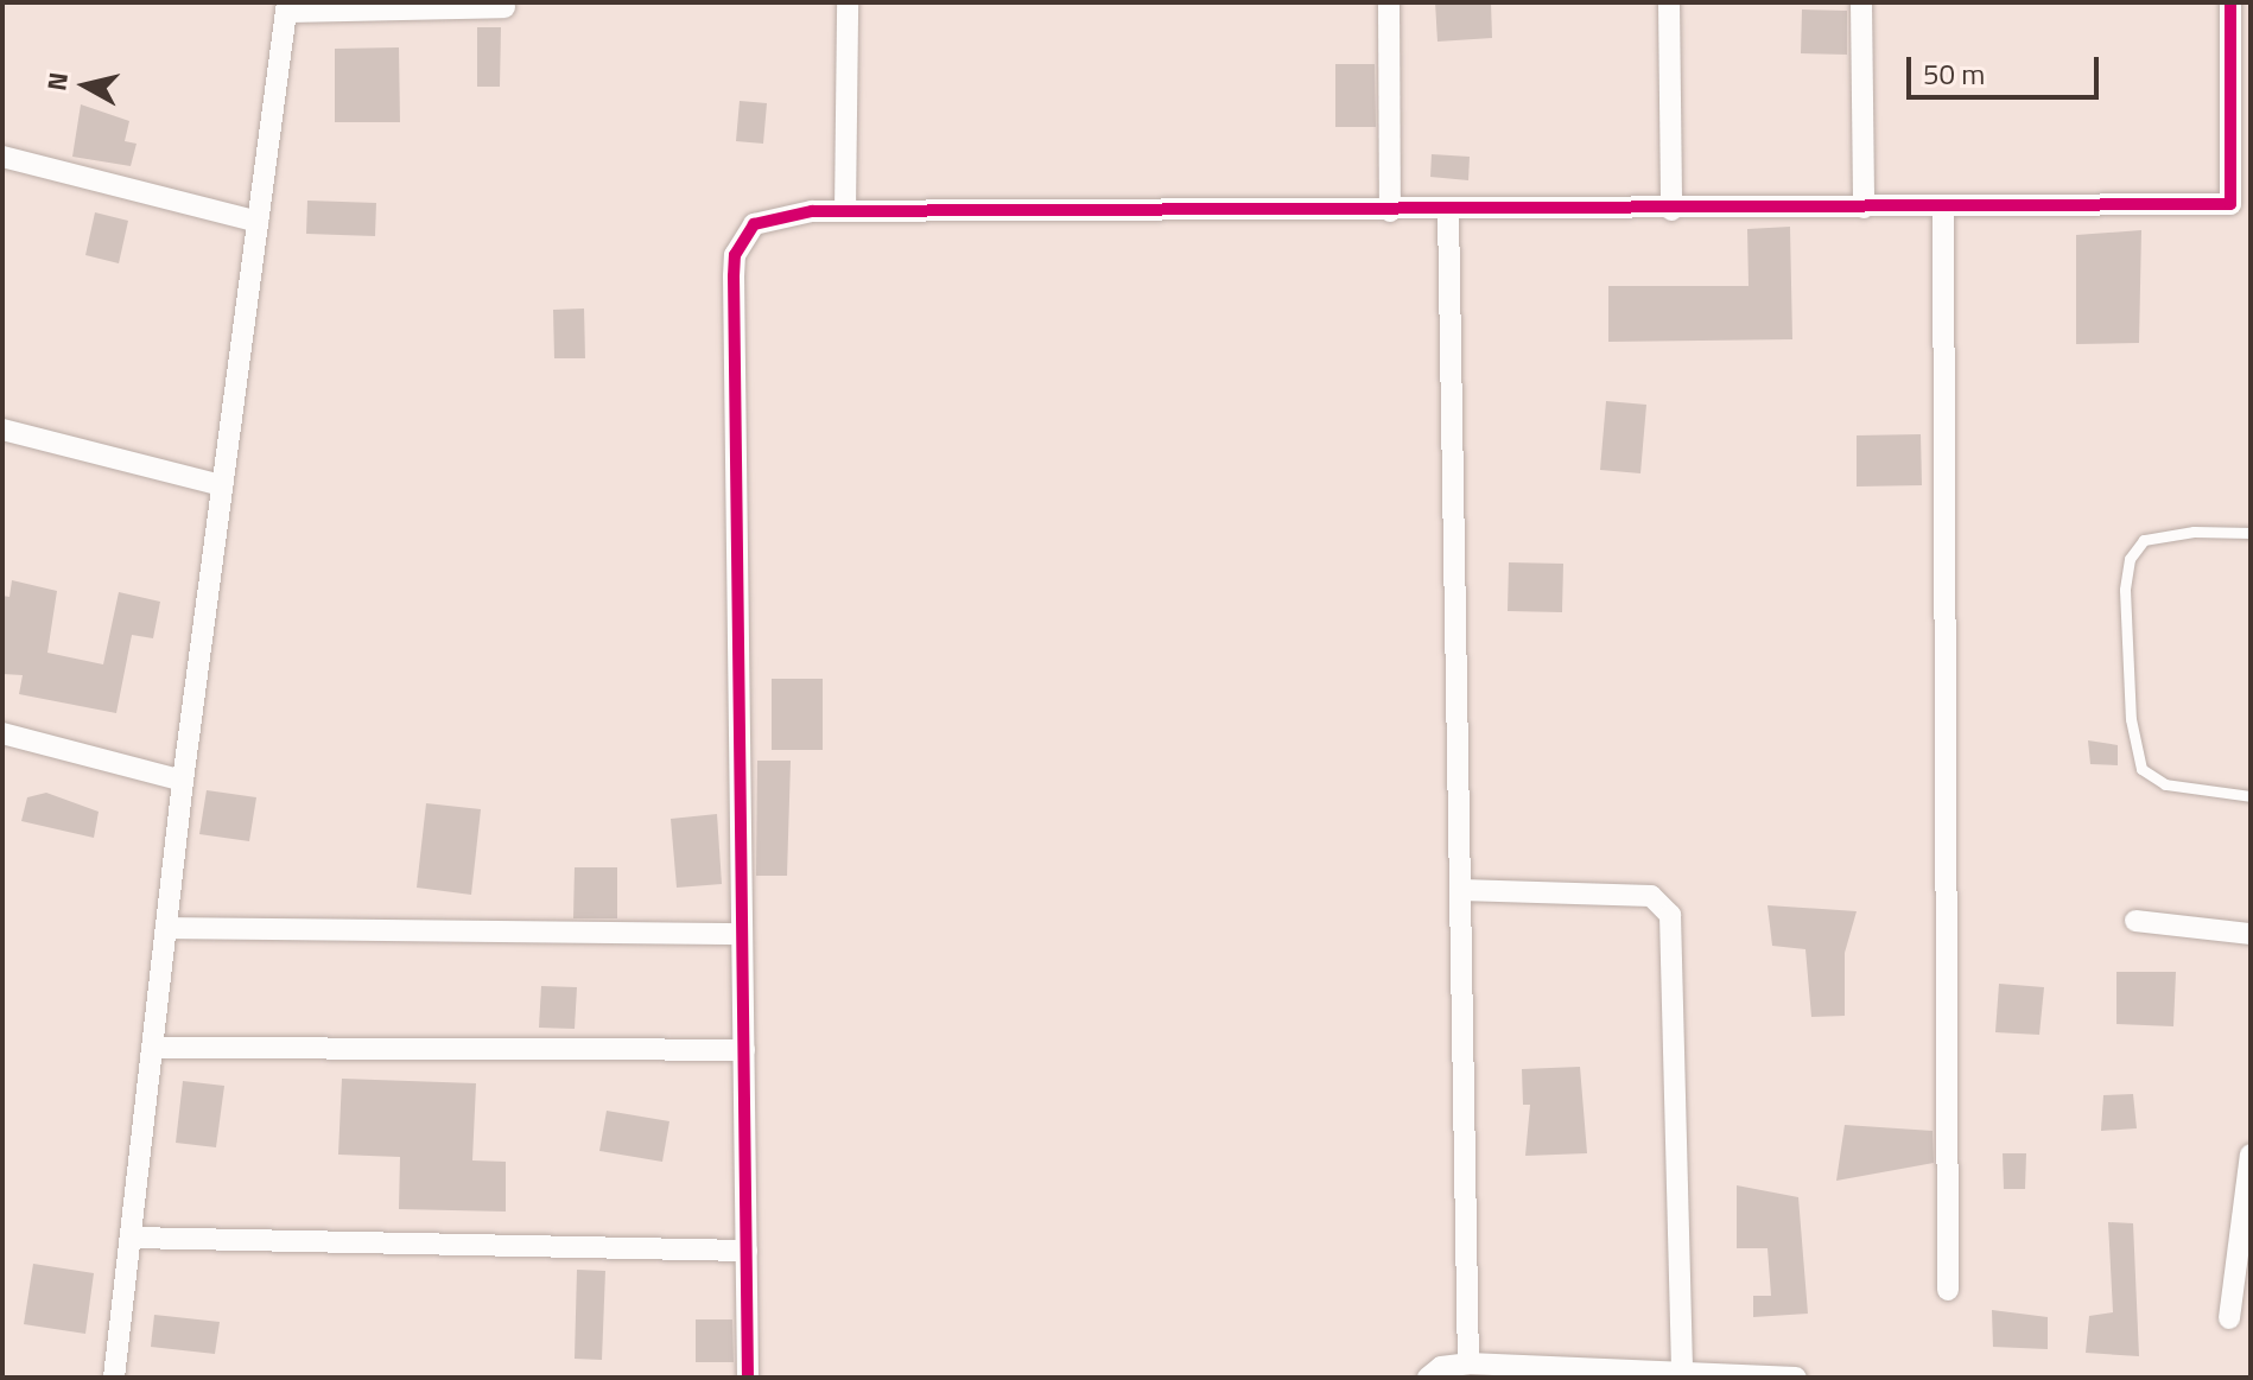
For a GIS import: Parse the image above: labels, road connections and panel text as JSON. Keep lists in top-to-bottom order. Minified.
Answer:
{"scale_bar":"50 m","north":"left"}
